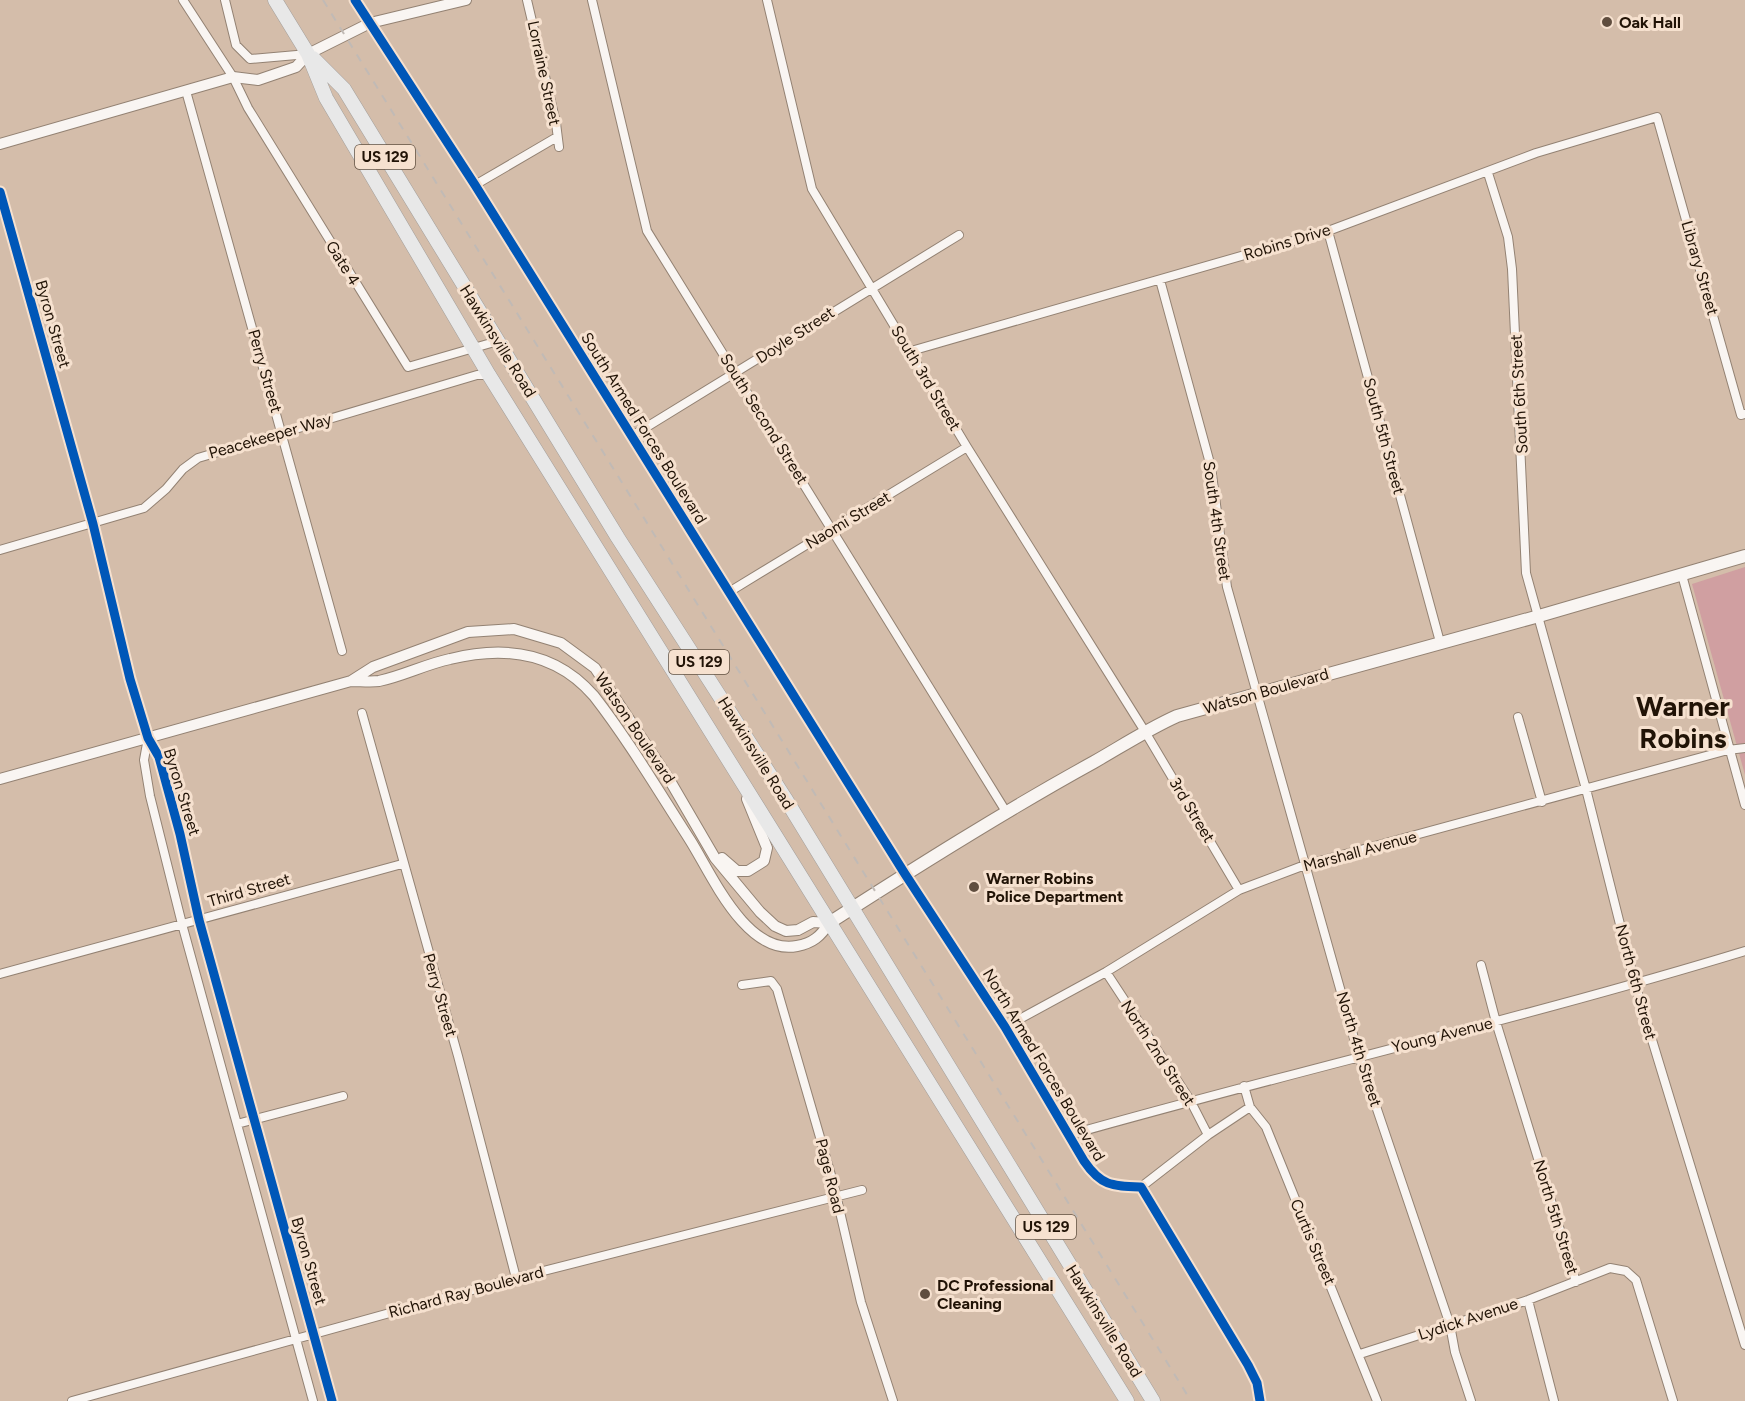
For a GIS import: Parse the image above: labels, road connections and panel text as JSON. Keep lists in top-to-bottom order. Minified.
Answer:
{"streets":{"main road":["US 129","Hawkinsville Road","Watson Boulevard"],"street":["Lorraine Street","Robins Drive","Gate 4","Library Street","Byron Street","Doyle Street","Perry Street","South 3rd Street","South 6th Street","South Second Street","South Armed Forces Boulevard","Peacekeeper Way","South 5th Street","Naomi Street","South 4th Street","3rd Street","Marshall Avenue","Third Street","North 6th Street","Young Avenue","North 4th Street","North 2nd Street","North Armed Forces Boulevard","Page Road","North 5th Street","Curtis Street","Richard Ray Boulevard","Lydick Avenue"]},"crossings":[["Robins Drive","Library Street"],["Robins Drive","South 3rd Street"],["Robins Drive","South 6th Street"],["Robins Drive","South 5th Street"],["Robins Drive","South 4th Street"],["Gate 4","Hawkinsville Road"],["Byron Street","Peacekeeper Way"],["Byron Street","Watson Boulevard"],["Byron Street","Third Street"],["Byron Street","Richard Ray Boulevard"],["Doyle Street","South 3rd Street"],["Doyle Street","South Second Street"],["Doyle Street","South Armed Forces Boulevard"],["Hawkinsville Road","Peacekeeper Way"],["Hawkinsville Road","Watson Boulevard"],["Perry Street","Peacekeeper Way"],["Perry Street","Third Street"],["Perry Street","Richard Ray Boulevard"],["South 3rd Street","Naomi Street"],["South 3rd Street","Watson Boulevard"],["South 3rd Street","3rd Street"],["South 6th Street","Watson Boulevard"],["South 6th Street","North 6th Street"],["South Second Street","Naomi Street"],["South Second Street","Watson Boulevard"],["South Armed Forces Boulevard","Naomi Street"],["South Armed Forces Boulevard","Watson Boulevard"],["South Armed Forces Boulevard","North Armed Forces Boulevard"],["South 5th Street","Watson Boulevard"],["South 4th Street","Watson Boulevard"],["South 4th Street","North 4th Street"],["Watson Boulevard","3rd Street"],["Watson Boulevard","North 6th Street"],["Watson Boulevard","North 4th Street"],["Watson Boulevard","North Armed Forces Boulevard"],["3rd Street","Marshall Avenue"],["Marshall Avenue","North 6th Street"],["Marshall Avenue","North 4th Street"],["Marshall Avenue","North 2nd Street"],["Marshall Avenue","North Armed Forces Boulevard"],["North 6th Street","Young Avenue"],["Young Avenue","North 4th Street"],["Young Avenue","North 2nd Street"],["Young Avenue","North Armed Forces Boulevard"],["Young Avenue","North 5th Street"],["Young Avenue","Curtis Street"],["North 4th Street","Lydick Avenue"],["Page Road","Richard Ray Boulevard"],["North 5th Street","Lydick Avenue"],["Curtis Street","Lydick Avenue"]],"districts":["Warner Robins"],"places":["Oak Hall","Warner Robins Police Department","DC Professional Cleaning"]}
